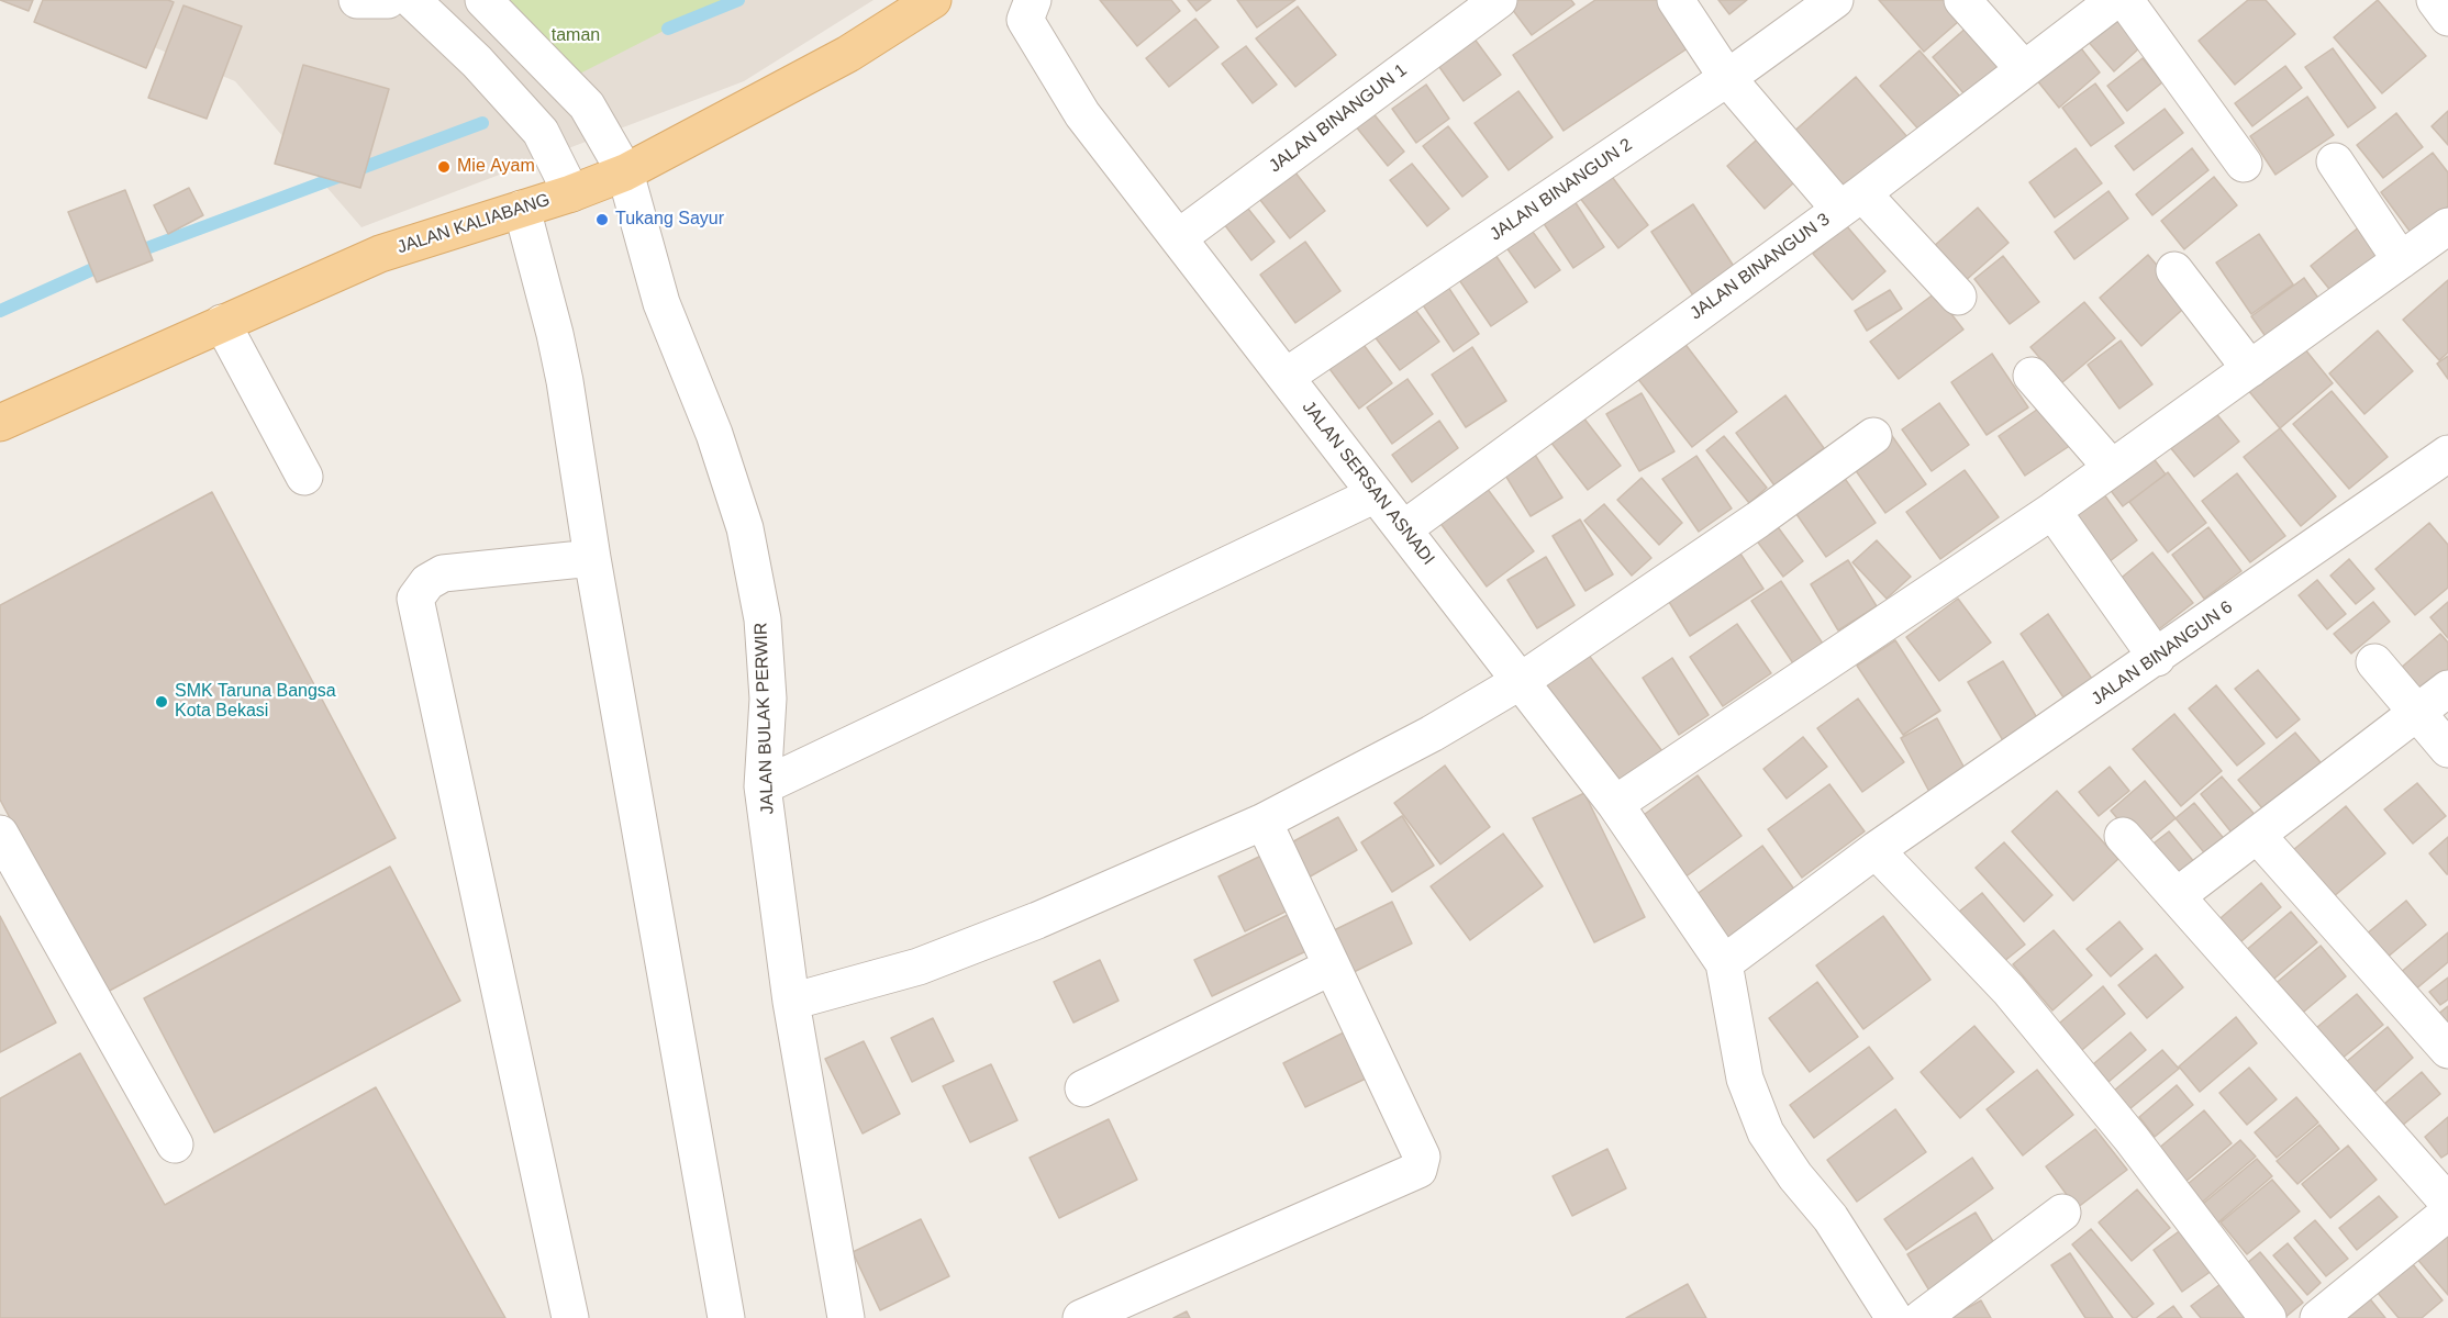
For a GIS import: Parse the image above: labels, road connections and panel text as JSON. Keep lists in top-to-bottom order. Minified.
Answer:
{"streets":{"main road":["JALAN KALIABANG"],"street":["JALAN BINANGUN 1","JALAN BINANGUN 2","JALAN BINANGUN 3","JALAN SERSAN ASNADI","JALAN BINANGUN 6","JALAN BULAK PERWIR"]},"crossings":[["JALAN BINANGUN 1","JALAN SERSAN ASNADI"],["JALAN BINANGUN 2","JALAN SERSAN ASNADI"],["JALAN KALIABANG","JALAN BULAK PERWIR"],["JALAN BINANGUN 3","JALAN SERSAN ASNADI"],["JALAN SERSAN ASNADI","JALAN BINANGUN 6"]],"parks":["taman"],"places":["Mie Ayam","Tukang Sayur","SMK Taruna Bangsa Kota Bekasi"]}
